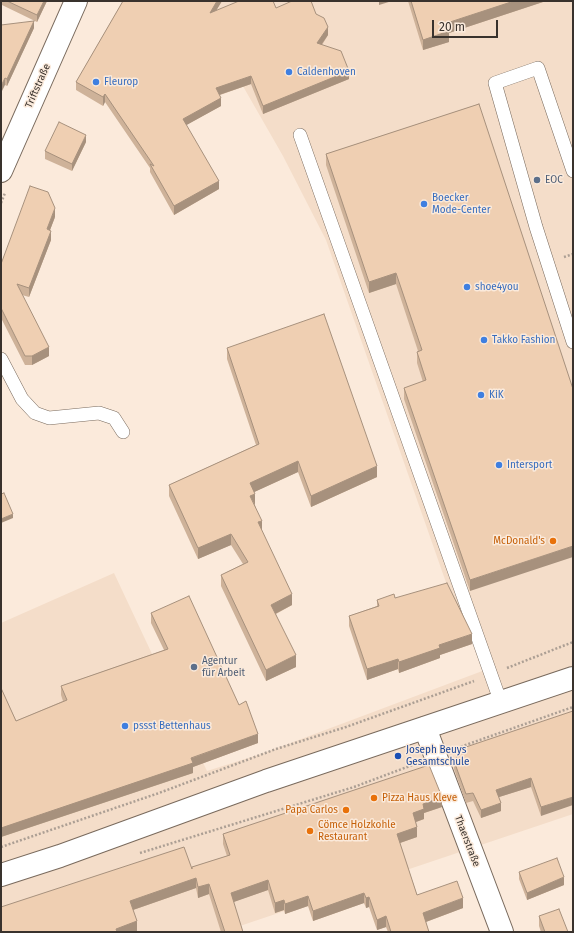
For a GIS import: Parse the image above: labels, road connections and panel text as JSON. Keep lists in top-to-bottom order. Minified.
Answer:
{"streets":{"main road":["Triftstraße","Thaerstraße"]},"places":["Caldenhoven","Fleurop","EOC","Boecker Mode-Center","shoe4you","Takko Fashion","KiK","Intersport","McDonald's","Agentur für Arbeit","pssst Bettenhaus","Joseph Beuys Gesamtschule","Pizza Haus Kleve","Papa Carlos","Cömce Holzkohle Restaurant"],"scale_bar":"20 m"}
